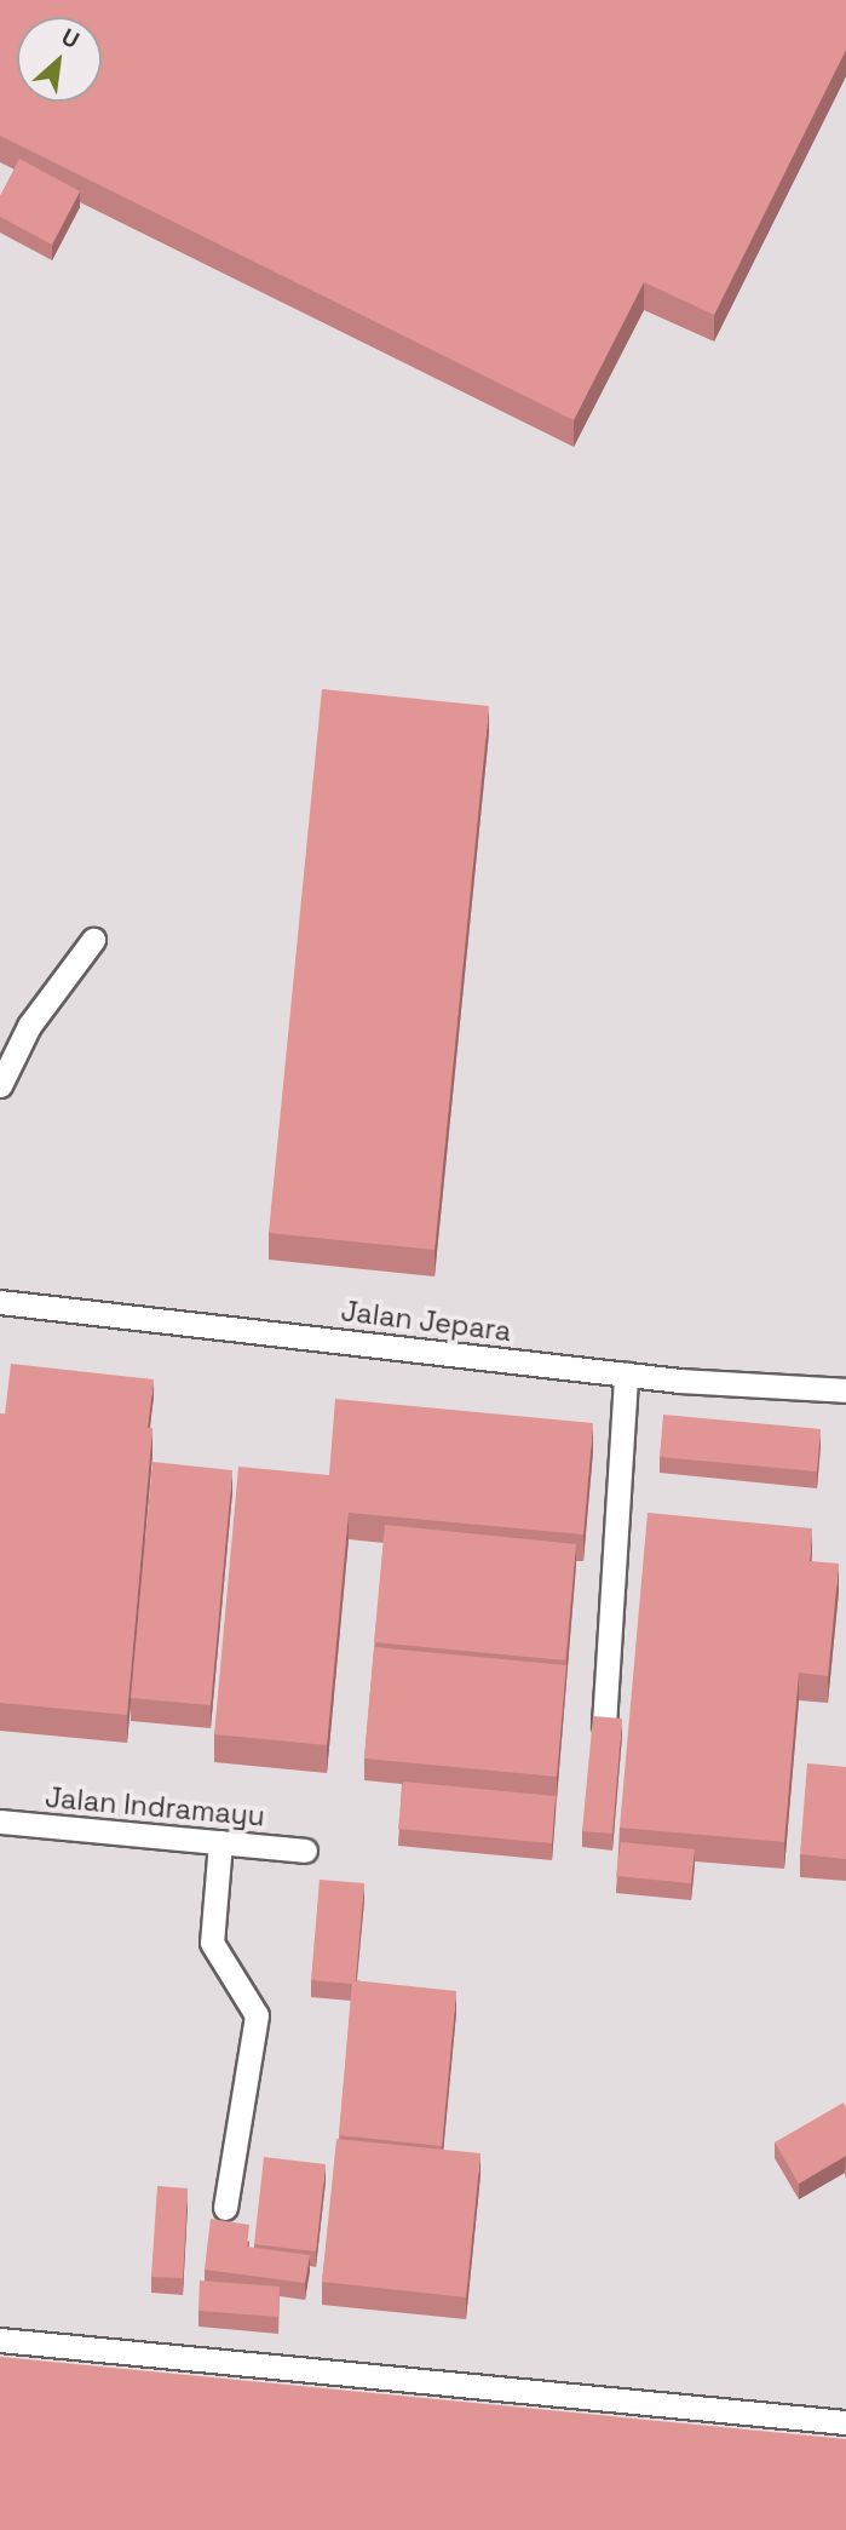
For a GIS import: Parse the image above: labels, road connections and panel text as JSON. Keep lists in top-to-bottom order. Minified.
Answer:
{"streets":{"lane":["Jalan Jepara","Jalan Indramayu"]},"north":"top right"}
